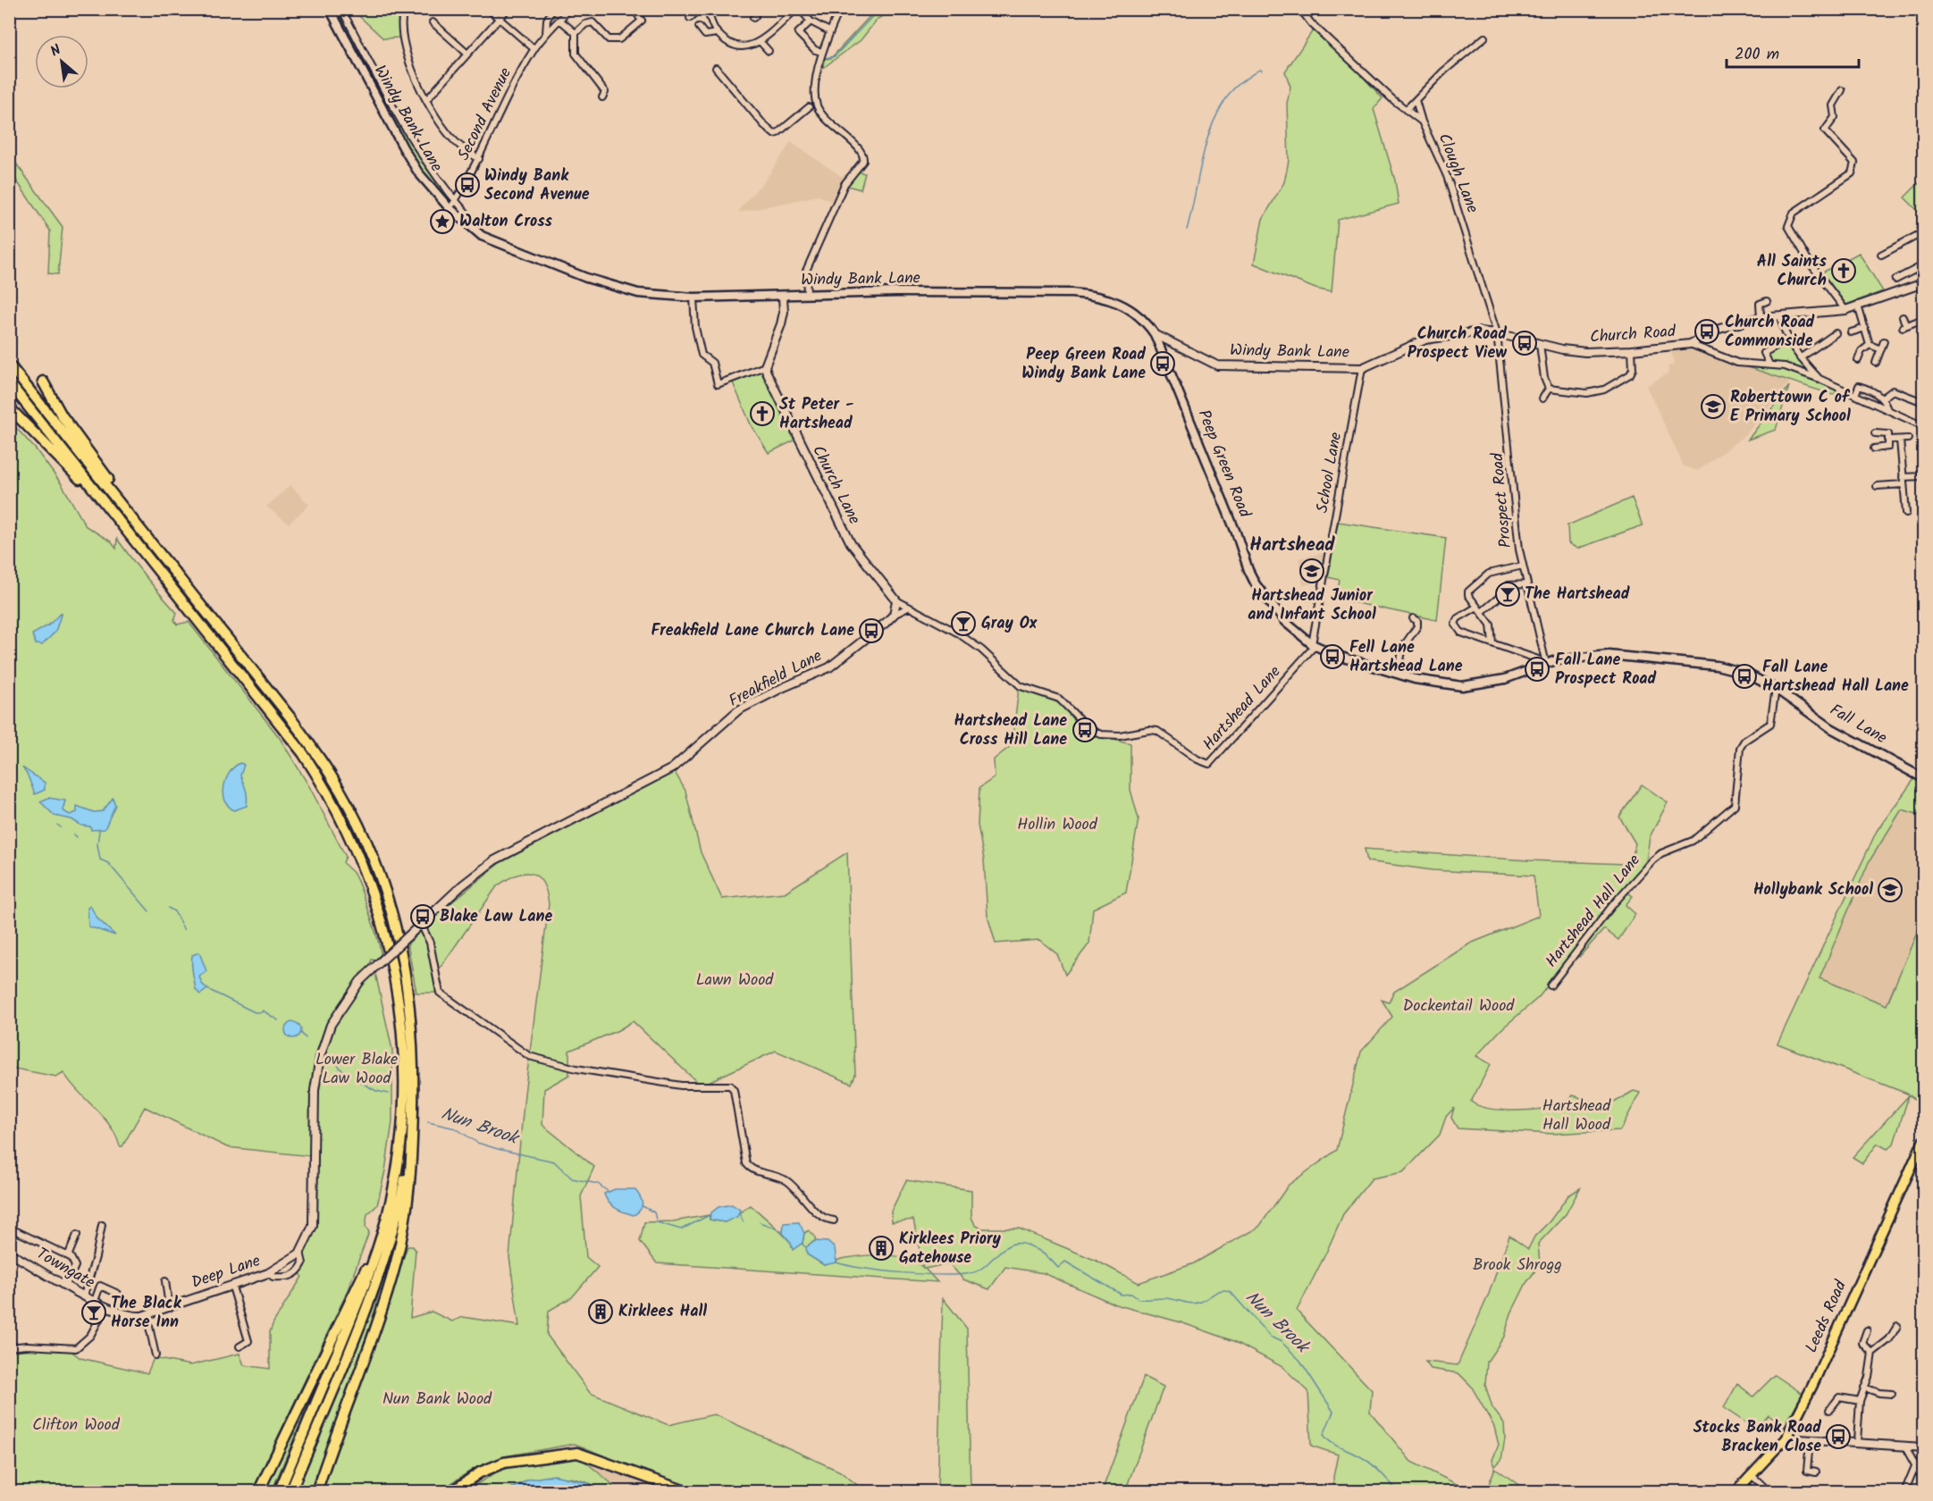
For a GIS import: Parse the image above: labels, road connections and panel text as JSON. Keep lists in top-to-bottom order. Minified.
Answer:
{"streets":{"main road":["Windy Bank Lane","Peep Green Road","Fall Lane","Leeds Road"],"street":["Second Avenue","Clough Lane","Church Road","School Lane","Church Lane","Prospect Road","Freakfield Lane","Hartshead Lane","Hartshead Hall Lane","Towngate","Deep Lane"]},"crossings":[["Second Avenue","Windy Bank Lane"],["Windy Bank Lane","Clough Lane"],["Windy Bank Lane","Church Road"],["Windy Bank Lane","Peep Green Road"],["Windy Bank Lane","School Lane"],["Windy Bank Lane","Prospect Road"],["Clough Lane","Church Road"],["Clough Lane","Prospect Road"],["Church Road","Prospect Road"],["Peep Green Road","School Lane"],["Peep Green Road","Hartshead Lane"],["Peep Green Road","Fall Lane"],["School Lane","Hartshead Lane"],["School Lane","Fall Lane"],["Church Lane","Hartshead Lane"],["Prospect Road","Fall Lane"],["Freakfield Lane","Deep Lane"],["Hartshead Lane","Fall Lane"],["Fall Lane","Hartshead Hall Lane"]],"districts":["Hartshead"],"water":["Nun Brook"],"parks":["Hollin Wood","Lawn Wood","Dockentail Wood","Lower Blake Law Wood","Hartshead Hall Wood","Brook Shrogg","Nun Bank Wood","Clifton Wood"],"places":{"bus stop":["Windy Bank Second Avenue","Church Road Commonside","Church Road Prospect View","Peep Green Road Windy Bank Lane","Freakfield Lane Church Lane","Fell Lane Hartshead Lane","Fall Lane Prospect Road","Fall Lane Hartshead Hall Lane","Hartshead Lane Cross Hill Lane","Blake Law Lane","Stocks Bank Road Bracken Close"],"place":["Walton Cross"],"church":["All Saints Church","St Peter - Hartshead"],"school or university":["Roberttown C of E Primary School","Hartshead Junior and Infant School","Hollybank School"],"bar":["The Hartshead","Gray Ox","The Black Horse Inn"],"building":["Kirklees Priory Gatehouse","Kirklees Hall"]},"scale_bar":"200 m","north":"top left"}
